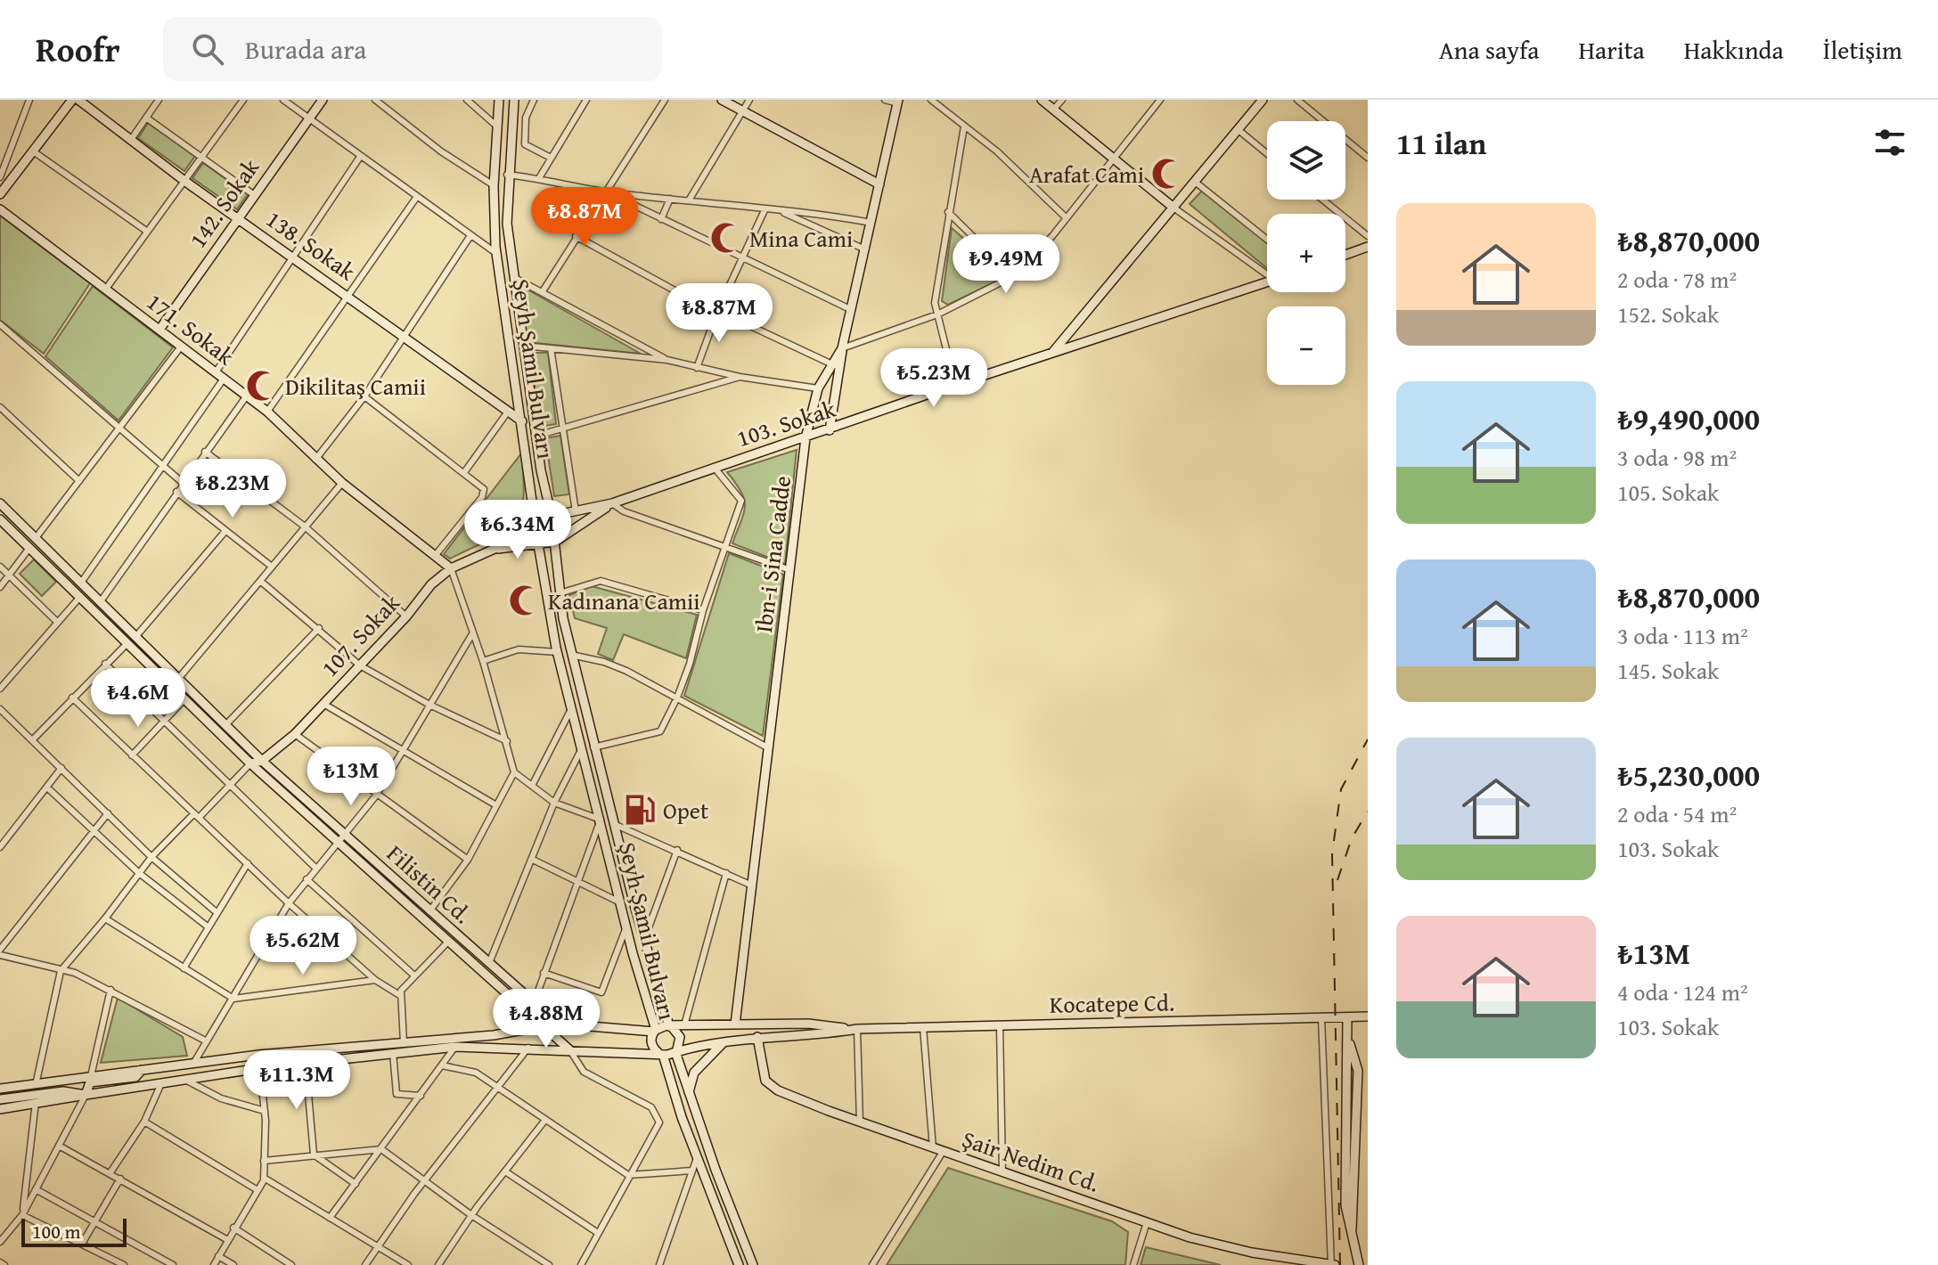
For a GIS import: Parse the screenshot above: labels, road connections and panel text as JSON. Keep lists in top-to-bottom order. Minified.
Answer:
{"streets":{"main road":["142. Sokak","138. Sokak","171. Sokak","Şeyh Şamil Bulvarı","103. Sokak","Ibn-i Sina Cadde","107. Sokak","Filistin Cd.","Kocatepe Cd.","Şair Nedim Cd."]},"crossings":[["142. Sokak","138. Sokak"],["142. Sokak","171. Sokak"],["138. Sokak","Şeyh Şamil Bulvarı"],["171. Sokak","107. Sokak"],["Şeyh Şamil Bulvarı","103. Sokak"],["Şeyh Şamil Bulvarı","Kocatepe Cd."],["103. Sokak","Ibn-i Sina Cadde"],["103. Sokak","107. Sokak"],["Ibn-i Sina Cadde","Kocatepe Cd."],["107. Sokak","Filistin Cd."],["Kocatepe Cd.","Şair Nedim Cd."]],"places":{"mosque":["Arafat Cami","Mina Cami","Dikilitaş Camii","Kadınana Camii"],"fuel station":["Opet"]},"scale_bar":"100 m","page":{"header":"Roofr","search":"Burada ara","nav":["Ana sayfa","Harita","Hakkında","İletişim"],"heading":"11 ilan","map_buttons":["+","−"],"list":[{"name":"₺8,870,000","note":"2 oda · 78 m² · 152. Sokak"},{"name":"₺9,490,000","note":"3 oda · 98 m² · 105. Sokak"},{"name":"₺8,870,000","note":"3 oda · 113 m² · 145. Sokak"},{"name":"₺5,230,000","note":"2 oda · 54 m² · 103. Sokak"},{"name":"₺13M","note":"4 oda · 124 m² · 103. Sokak"}],"price":["₺8.87M","₺9.49M","₺8.87M","₺5.23M","₺8.23M","₺6.34M","₺4.6M","₺13M","₺5.62M","₺4.88M","₺11.3M"],"scale":"100 m"}}
